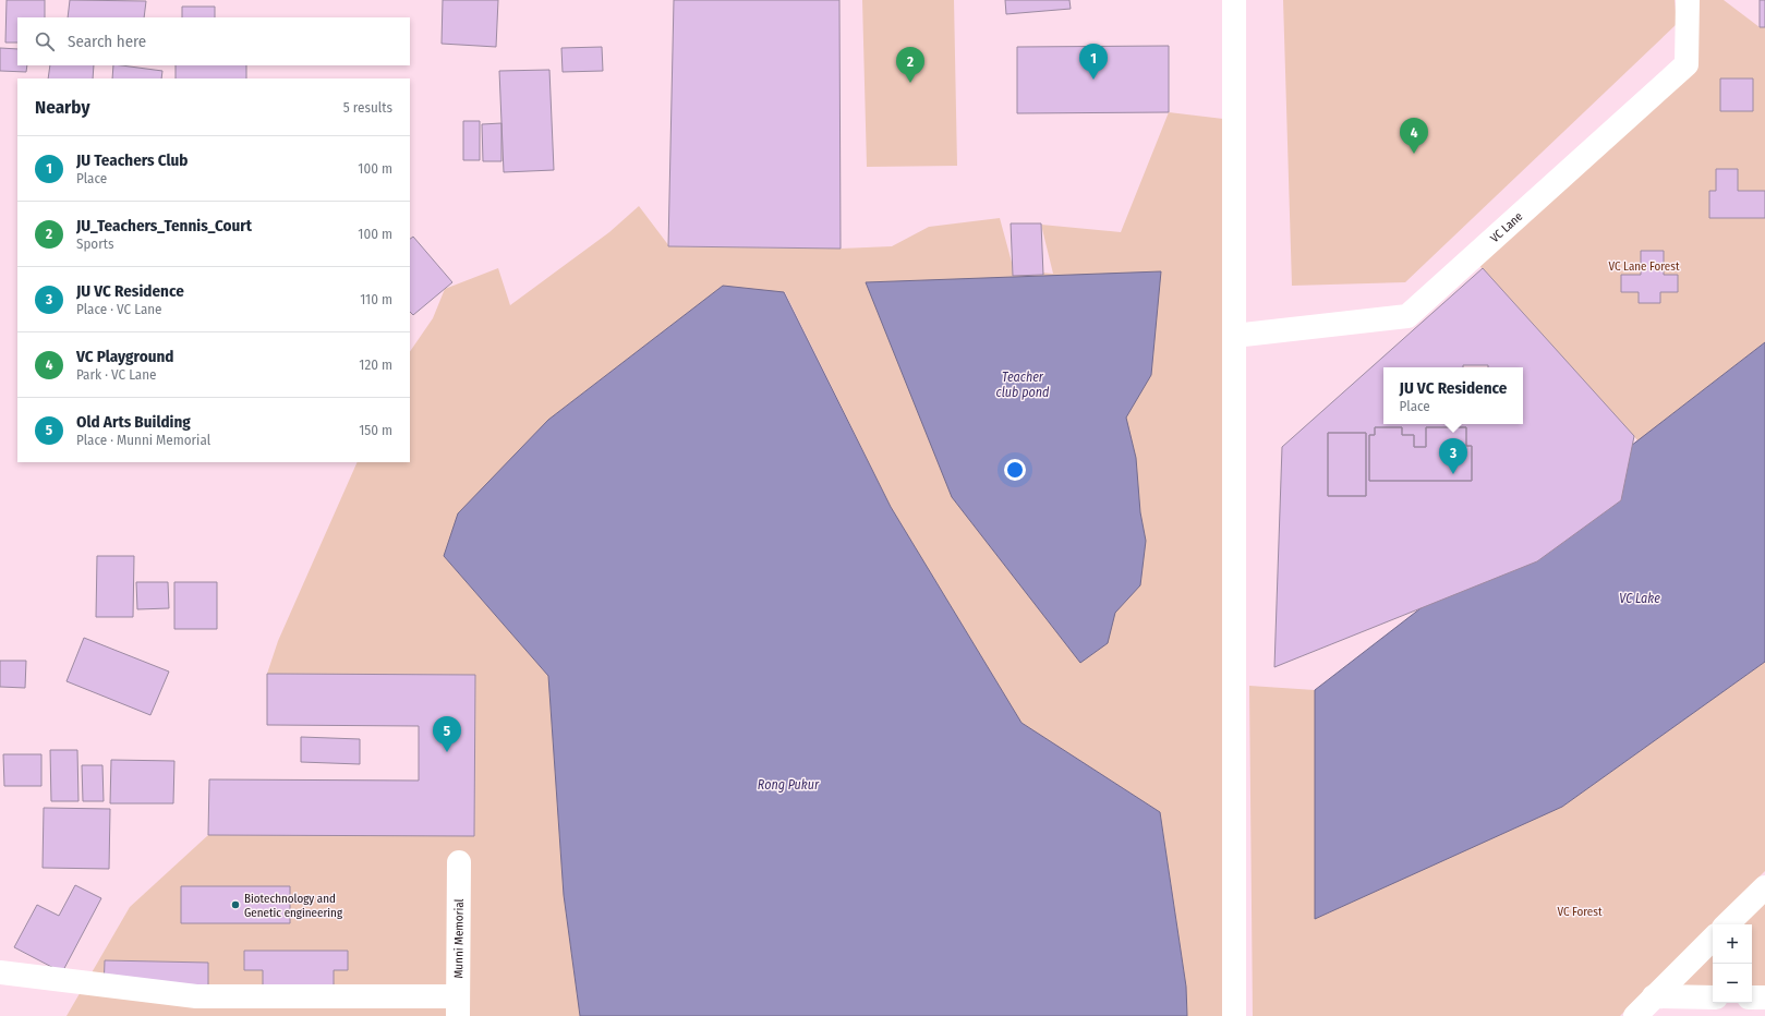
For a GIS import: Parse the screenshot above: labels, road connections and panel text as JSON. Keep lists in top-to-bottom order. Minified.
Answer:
{"streets":{"street":["VC Lane","Munni Memorial"]},"water":["Teacher club pond","VC Lake","Rong Pukur"],"parks":["VC Lane Forest","VC Forest"],"places":["Biotechnology and Genetic engineering"],"page":{"search":"Search here","pins":["1","2","4","3","5"],"heading":["Nearby","5 results"],"list":[{"mark":"1","name":"JU Teachers Club","note":"Place","value":"100 m"},{"mark":"2","name":"JU_Teachers_Tennis_Court","note":"Sports","value":"100 m"},{"mark":"3","name":"JU VC Residence","note":"Place · VC Lane","value":"110 m"},{"mark":"4","name":"VC Playground","note":"Park · VC Lane","value":"120 m"},{"mark":"5","name":"Old Arts Building","note":"Place · Munni Memorial","value":"150 m"}],"popup":["JU VC Residence","Place"],"map_buttons":["+","−"]}}
